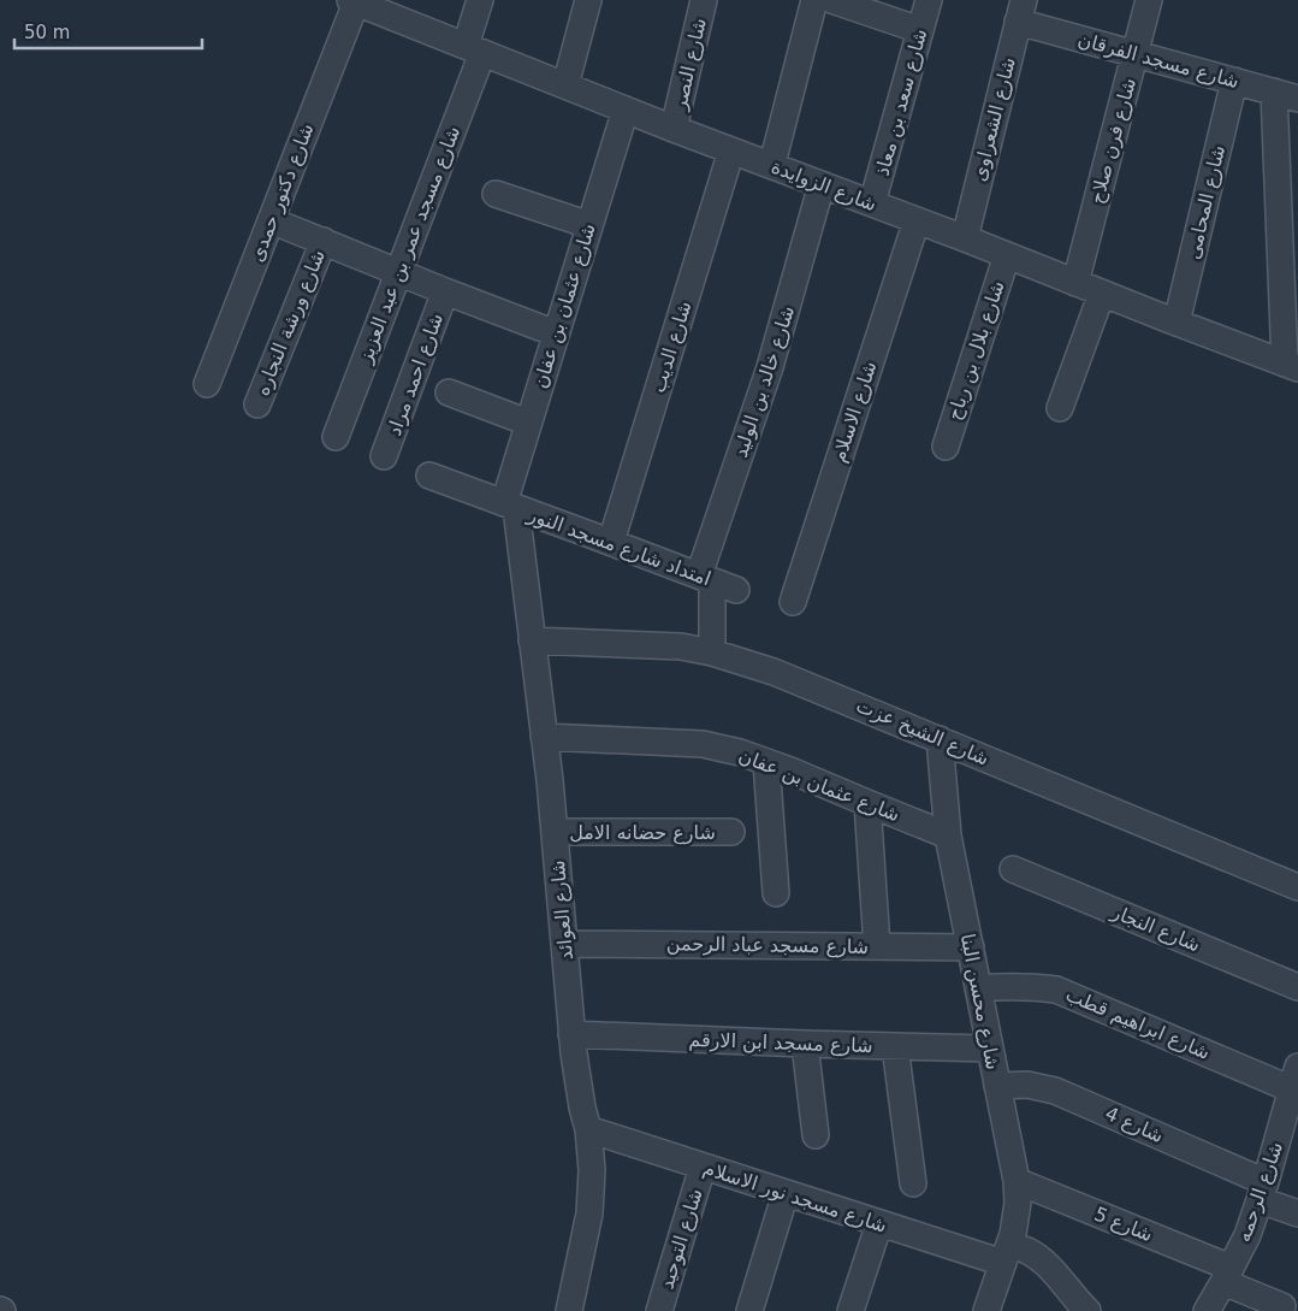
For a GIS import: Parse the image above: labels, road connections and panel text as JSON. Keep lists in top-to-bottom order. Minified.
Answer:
{"streets":{"street":["شارع مسجد الفرقان","شارع النصر","شارع سعد بن معاذ","شارع الشعراوى","شارع فرن صلاح","شارع الزوايدة","شارع دكتور حمدى","شارع المحامى","شارع مسجد عمر بن عبد العزيز","شارع عثمان بن عفان","شارع ورشة النجاره","شارع الديب","شارع بلال بن رباح","شارع احمد مراد","شارع خالد بن الوليد","شارع الاسلام","امتداد شارع مسجد النور","شارع الشيخ عزت","شارع حضانه الامل","شارع العوائد","شارع النجار","شارع مسجد عباد الرحمن","شارع محسن البنا","شارع ابراهيم قطب","شارع مسجد ابن الارقم","شارع 4","شارع الرحمه","شارع مسجد نور الاسلام","شارع 5","شارع التوحيد"]},"crossings":[["شارع مسجد الفرقان","شارع الشعراوى"],["شارع مسجد الفرقان","شارع فرن صلاح"],["شارع مسجد الفرقان","شارع المحامى"],["شارع النصر","شارع الزوايدة"],["شارع سعد بن معاذ","شارع الزوايدة"],["شارع الشعراوى","شارع الزوايدة"],["شارع فرن صلاح","شارع الزوايدة"],["شارع الزوايدة","شارع دكتور حمدى"],["شارع الزوايدة","شارع المحامى"],["شارع الزوايدة","شارع مسجد عمر بن عبد العزيز"],["شارع الزوايدة","شارع عثمان بن عفان"],["شارع الزوايدة","شارع الديب"],["شارع الزوايدة","شارع بلال بن رباح"],["شارع الزوايدة","شارع خالد بن الوليد"],["شارع الزوايدة","شارع الاسلام"],["شارع عثمان بن عفان","امتداد شارع مسجد النور"],["شارع عثمان بن عفان","شارع العوائد"],["شارع عثمان بن عفان","شارع محسن البنا"],["شارع الديب","امتداد شارع مسجد النور"],["شارع خالد بن الوليد","امتداد شارع مسجد النور"],["شارع خالد بن الوليد","شارع الشيخ عزت"],["امتداد شارع مسجد النور","شارع العوائد"],["شارع الشيخ عزت","شارع العوائد"],["شارع الشيخ عزت","شارع محسن البنا"],["شارع حضانه الامل","شارع العوائد"],["شارع العوائد","شارع مسجد عباد الرحمن"],["شارع العوائد","شارع مسجد ابن الارقم"],["شارع العوائد","شارع مسجد نور الاسلام"],["شارع مسجد عباد الرحمن","شارع محسن البنا"],["شارع محسن البنا","شارع ابراهيم قطب"],["شارع محسن البنا","شارع مسجد ابن الارقم"],["شارع محسن البنا","شارع 4"],["شارع محسن البنا","شارع مسجد نور الاسلام"],["شارع محسن البنا","شارع 5"],["شارع ابراهيم قطب","شارع الرحمه"],["شارع 4","شارع الرحمه"],["شارع الرحمه","شارع 5"],["شارع مسجد نور الاسلام","شارع التوحيد"]],"scale_bar":"50 m"}
